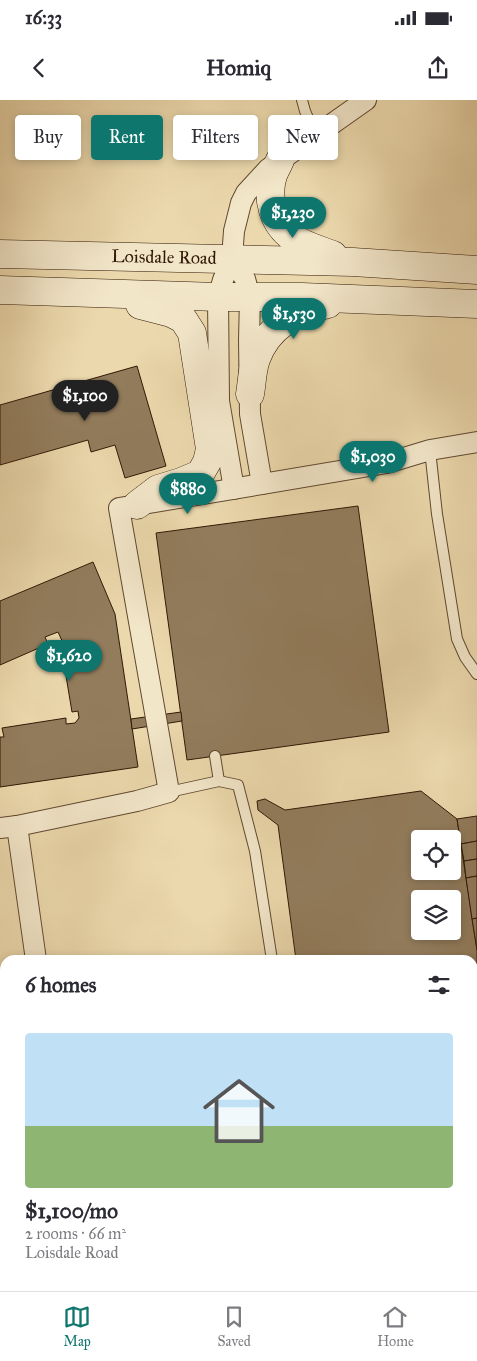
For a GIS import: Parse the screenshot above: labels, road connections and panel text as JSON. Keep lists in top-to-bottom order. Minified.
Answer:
{"streets":{"main road":["Loisdale Road"]},"page":{"status":"16:33","header":"Homiq","chip":["Buy","Rent","Filters","New"],"price":["$1,230","$1,530","$1,100","$1,030","$880","$1,620"],"heading":"6 homes","list":[{"name":"$1,100/mo","note":"2 rooms · 66 m² · Loisdale Road"}],"tabs":["Map","Saved","Home"]}}
